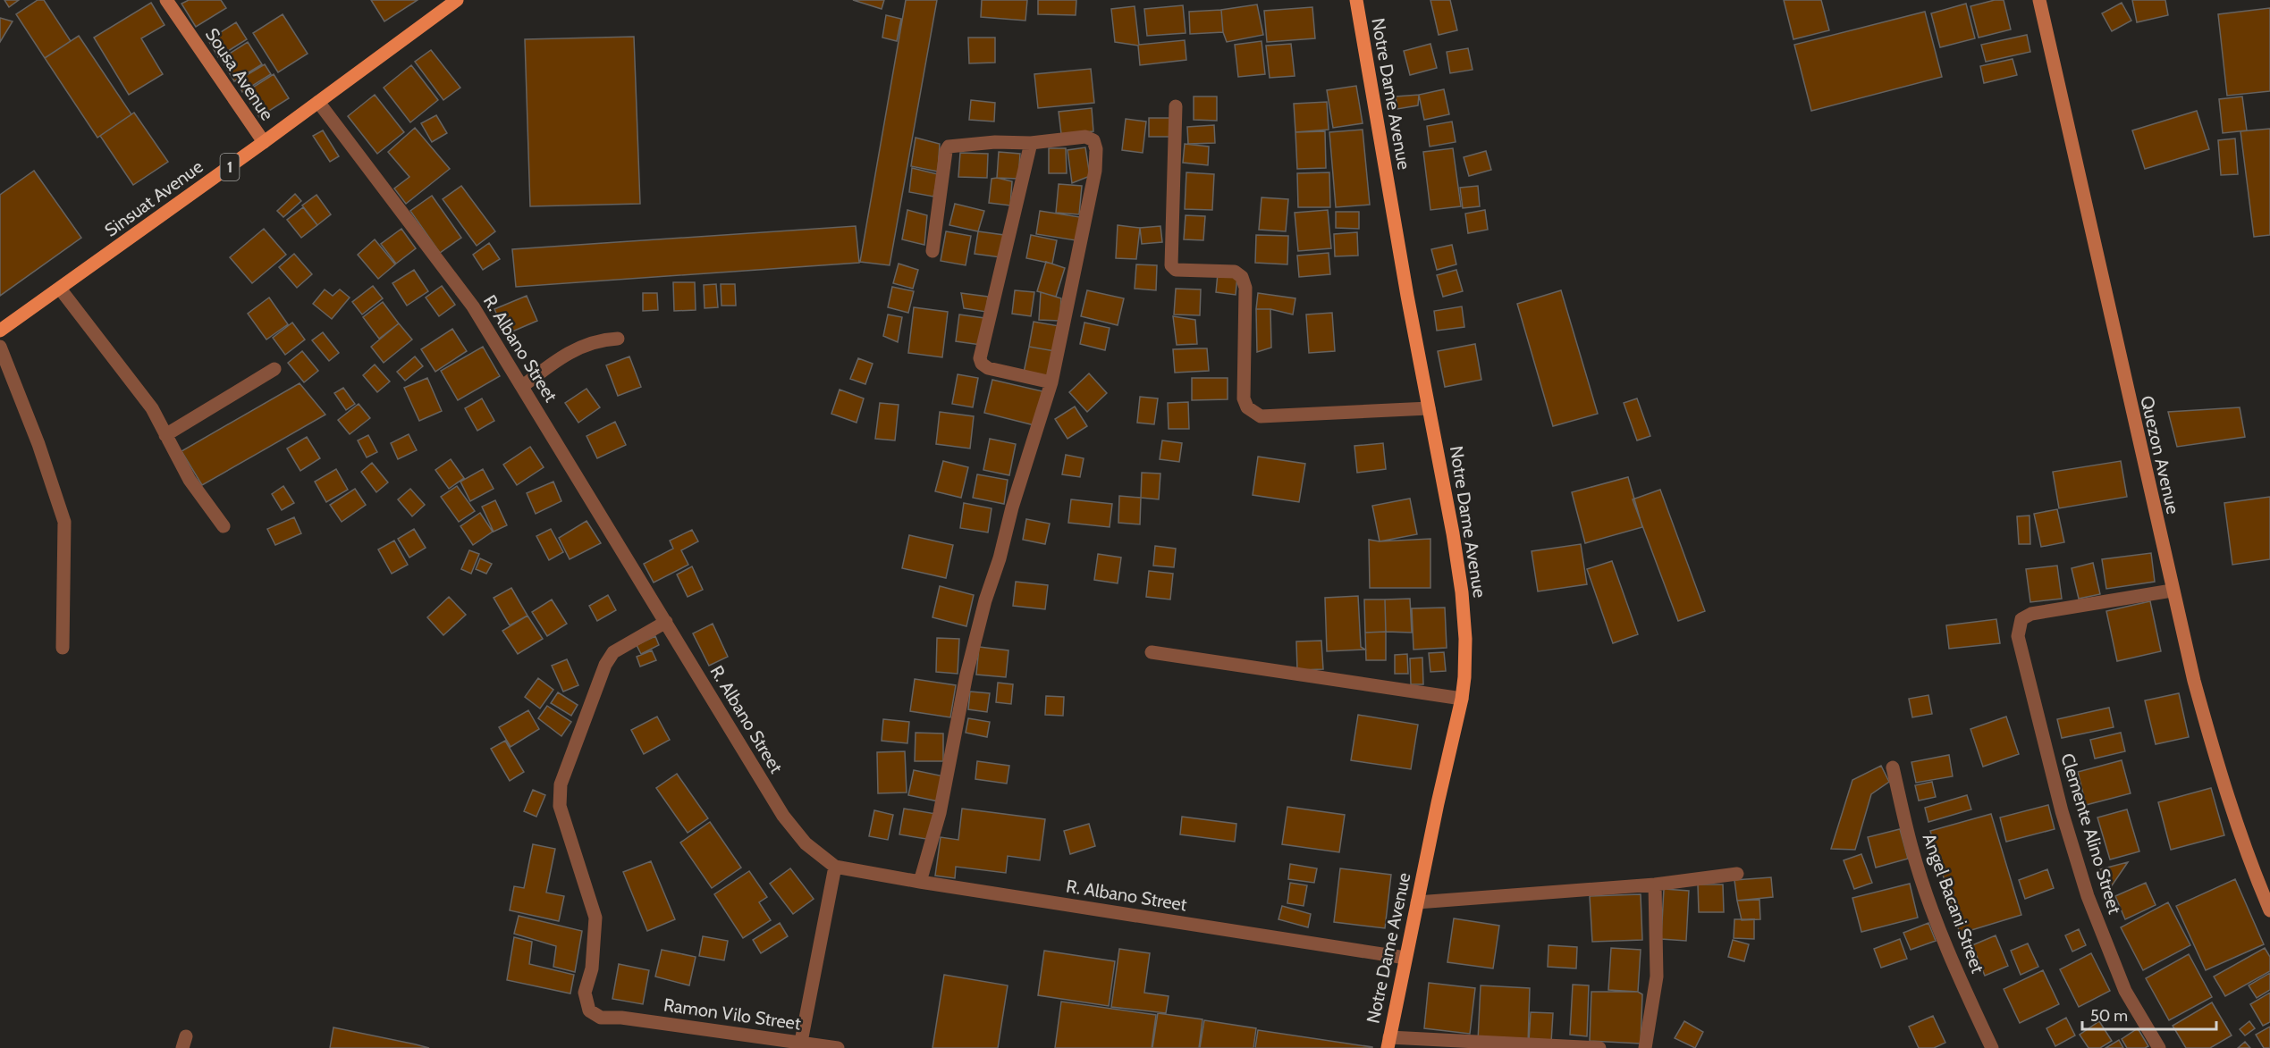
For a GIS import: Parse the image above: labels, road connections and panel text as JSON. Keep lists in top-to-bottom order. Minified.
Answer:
{"streets":{"main road":["Sousa Avenue","Notre Dame Avenue","1","Sinsuat Avenue","Quezon Avenue"],"street":["R. Albano Street","Clemente Alino Street","Angel Bacani Street","Ramon Vilo Street"]},"crossings":[["Sousa Avenue","Sinsuat Avenue"],["Notre Dame Avenue","R. Albano Street"],["Sinsuat Avenue","R. Albano Street"],["R. Albano Street","Ramon Vilo Street"],["Quezon Avenue","Clemente Alino Street"]],"scale_bar":"50 m"}
